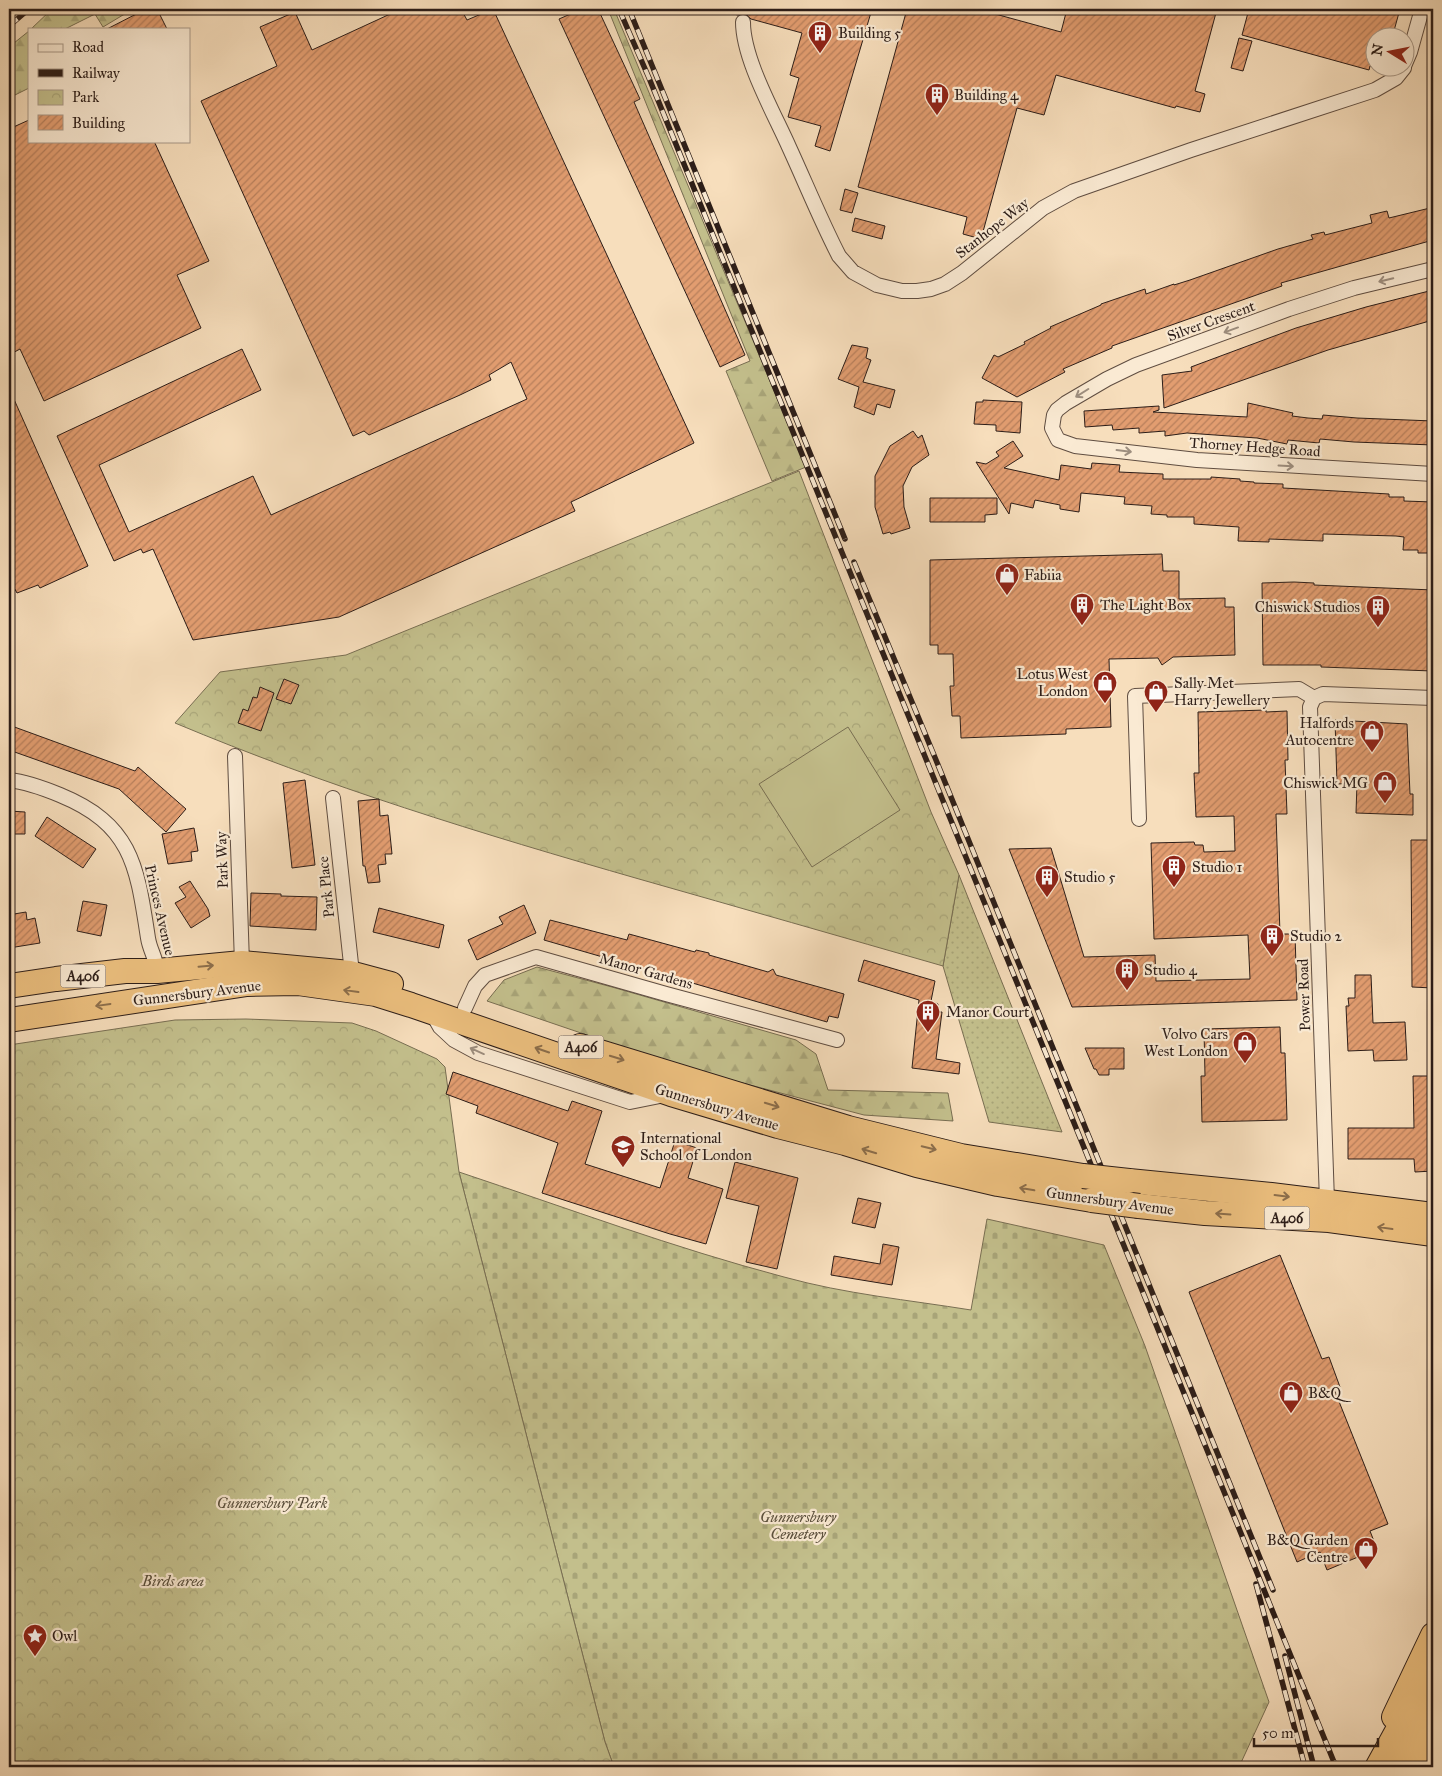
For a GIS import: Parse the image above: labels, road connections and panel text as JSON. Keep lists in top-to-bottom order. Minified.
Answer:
{"streets":{"highway":["A406","Gunnersbury Avenue"],"street":["Stanhope Way","Silver Crescent","Thorney Hedge Road","Park Way","Park Place","Princes Avenue","Manor Gardens","Power Road"]},"crossings":[["Silver Crescent","Thorney Hedge Road"],["Park Way","Gunnersbury Avenue"],["Park Place","Gunnersbury Avenue"],["Princes Avenue","Gunnersbury Avenue"],["Manor Gardens","Gunnersbury Avenue"],["Gunnersbury Avenue","Power Road"]],"one_way":["Silver Crescent","Thorney Hedge Road"],"parks":["Gunnersbury Park","Gunnersbury Cemetery","Birds area"],"places":{"building":["Building 5","Building 4","The Light Box","Chiswick Studios","Studio 1","Studio 5","Studio 2","Studio 4","Manor Court"],"shop":["Fabiia","Lotus West London","Sally Met Harry Jewellery","Halfords Autocentre","Chiswick MG","Volvo Cars West London","B&Q","B&Q Garden Centre"],"school or university":["International School of London"],"place":["Owl"]},"legend":["Road","Railway","Park","Building"],"scale_bar":"50 m","north":"left"}
